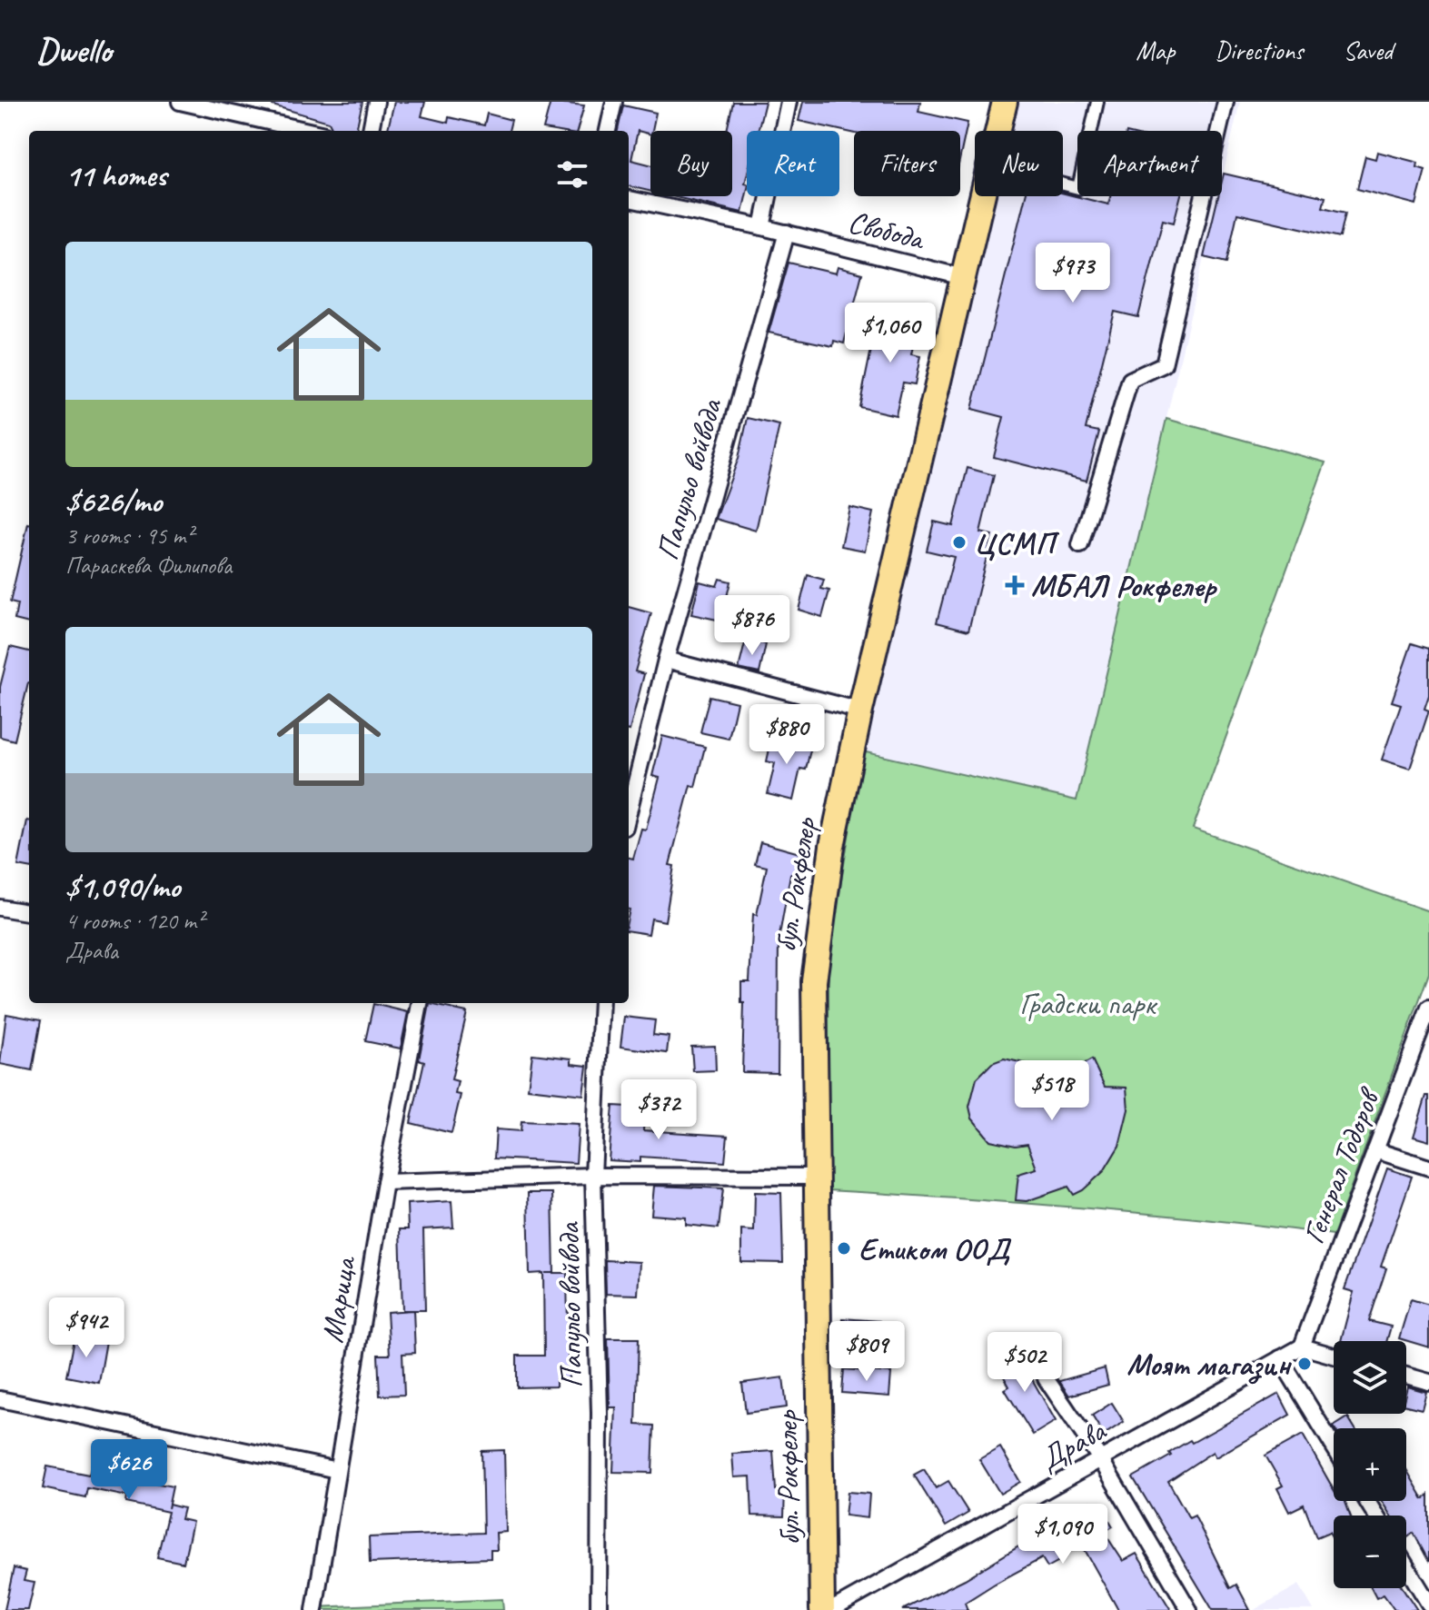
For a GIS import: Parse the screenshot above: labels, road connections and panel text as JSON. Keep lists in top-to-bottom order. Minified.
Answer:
{"streets":{"main road":["бул. Рокфелер"],"street":["Свобода","Папульо войвода","Генерал Тодоров","Марица","Драва"]},"crossings":[["Свобода","Папульо войвода"],["Свобода","бул. Рокфелер"],["Генерал Тодоров","Драва"]],"parks":["Градски парк"],"places":{"other":["ЦСМП","Етиком ООД","Моят магазин"],"health":["МБАЛ Рокфелер"]},"page":{"header":"Dwello","nav":["Map","Directions","Saved"],"chip":["Buy","Rent","Filters","New","Apartment"],"heading":"11 homes","list":[{"name":"$626/mo","note":"3 rooms · 95 m² · Параскева Филипова"},{"name":"$1,090/mo","note":"4 rooms · 120 m² · Драва"}],"price":["$973","$1,060","$876","$880","$518","$372","$942","$809","$502","$626","$1,090"],"map_buttons":["+","−"]}}
